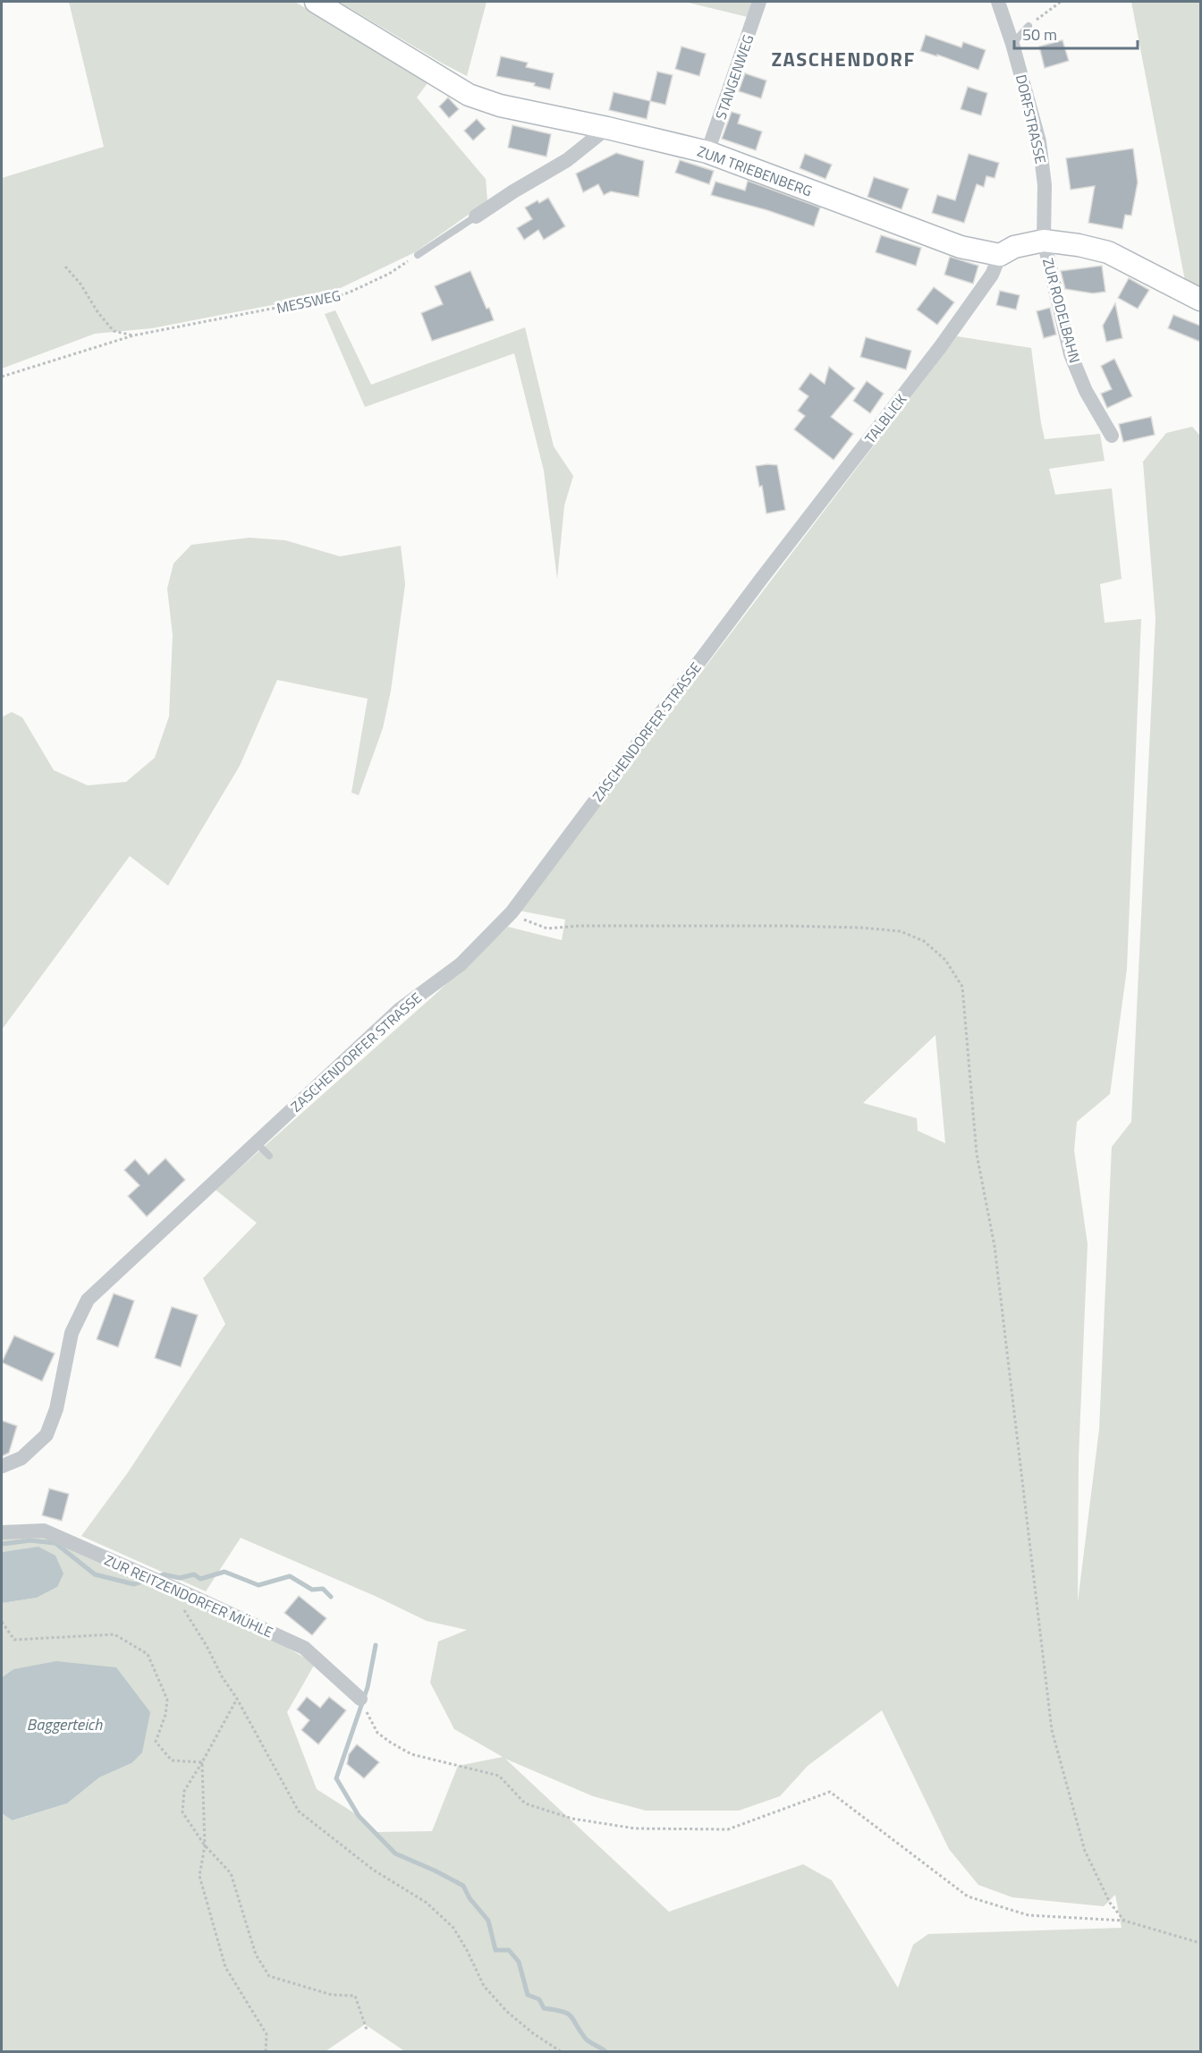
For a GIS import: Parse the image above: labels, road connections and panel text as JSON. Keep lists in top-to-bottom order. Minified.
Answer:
{"streets":{"street":["STANGENWEG","DORFSTRASSE","ZUM TRIEBENBERG","ZUR RODELBAHN","TALBLICK","ZASCHENDORFER STRASSE","ZUR REITZENDORFER MÜHLE"],"path":["MESSWEG"]},"crossings":[["STANGENWEG","ZUM TRIEBENBERG"],["DORFSTRASSE","ZUR RODELBAHN"],["ZUM TRIEBENBERG","TALBLICK"],["TALBLICK","ZASCHENDORFER STRASSE"]],"districts":["ZASCHENDORF"],"water":["Baggerteich"],"scale_bar":"50 m"}
